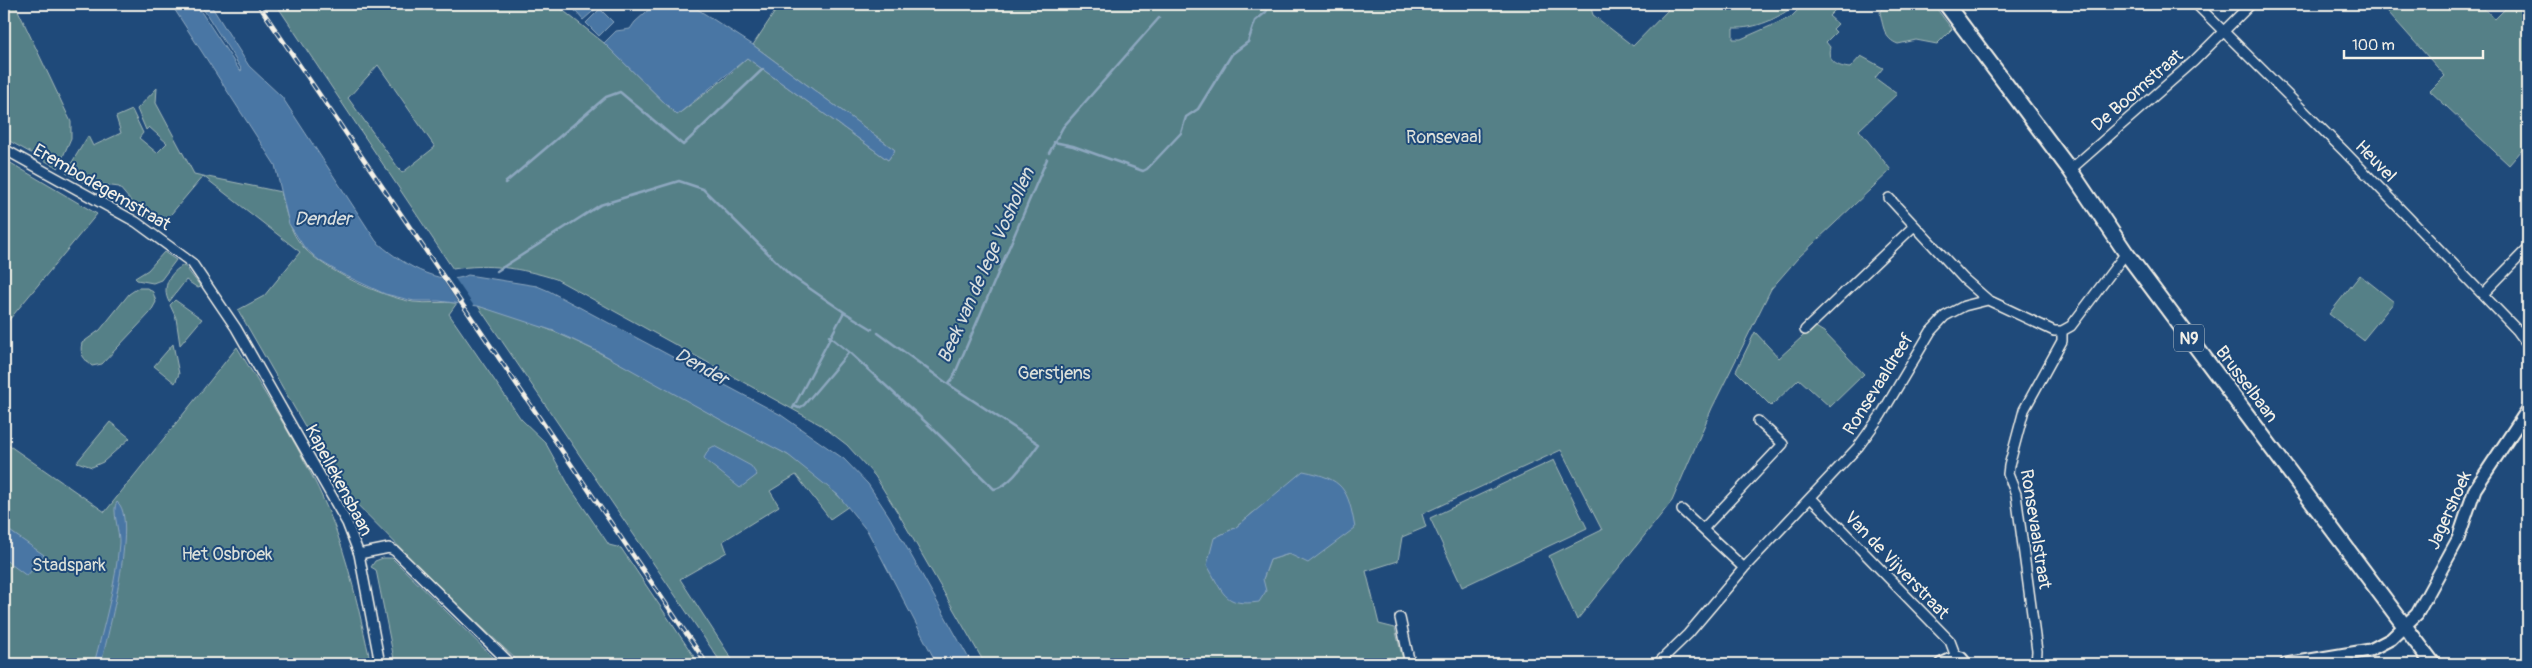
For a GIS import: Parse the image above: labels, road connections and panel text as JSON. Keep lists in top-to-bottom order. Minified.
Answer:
{"streets":{"main road":["N9","Brusselbaan"],"street":["De Boomstraat","Heuvel","Erembodegemstraat","Ronsevaaldreef","Kapellekensbaan","Jagershoek","Ronsevaalstraat","Van de Vijverstraat"]},"crossings":[["De Boomstraat","Heuvel"],["De Boomstraat","Brusselbaan"],["Erembodegemstraat","Kapellekensbaan"],["Ronsevaaldreef","Van de Vijverstraat"],["Brusselbaan","Jagershoek"],["Brusselbaan","Ronsevaalstraat"]],"water":["Dender","Beek van de lege Voshollen"],"parks":["Ronsevaal","Gerstjens","Het Osbroek","Stadspark"],"scale_bar":"100 m"}
